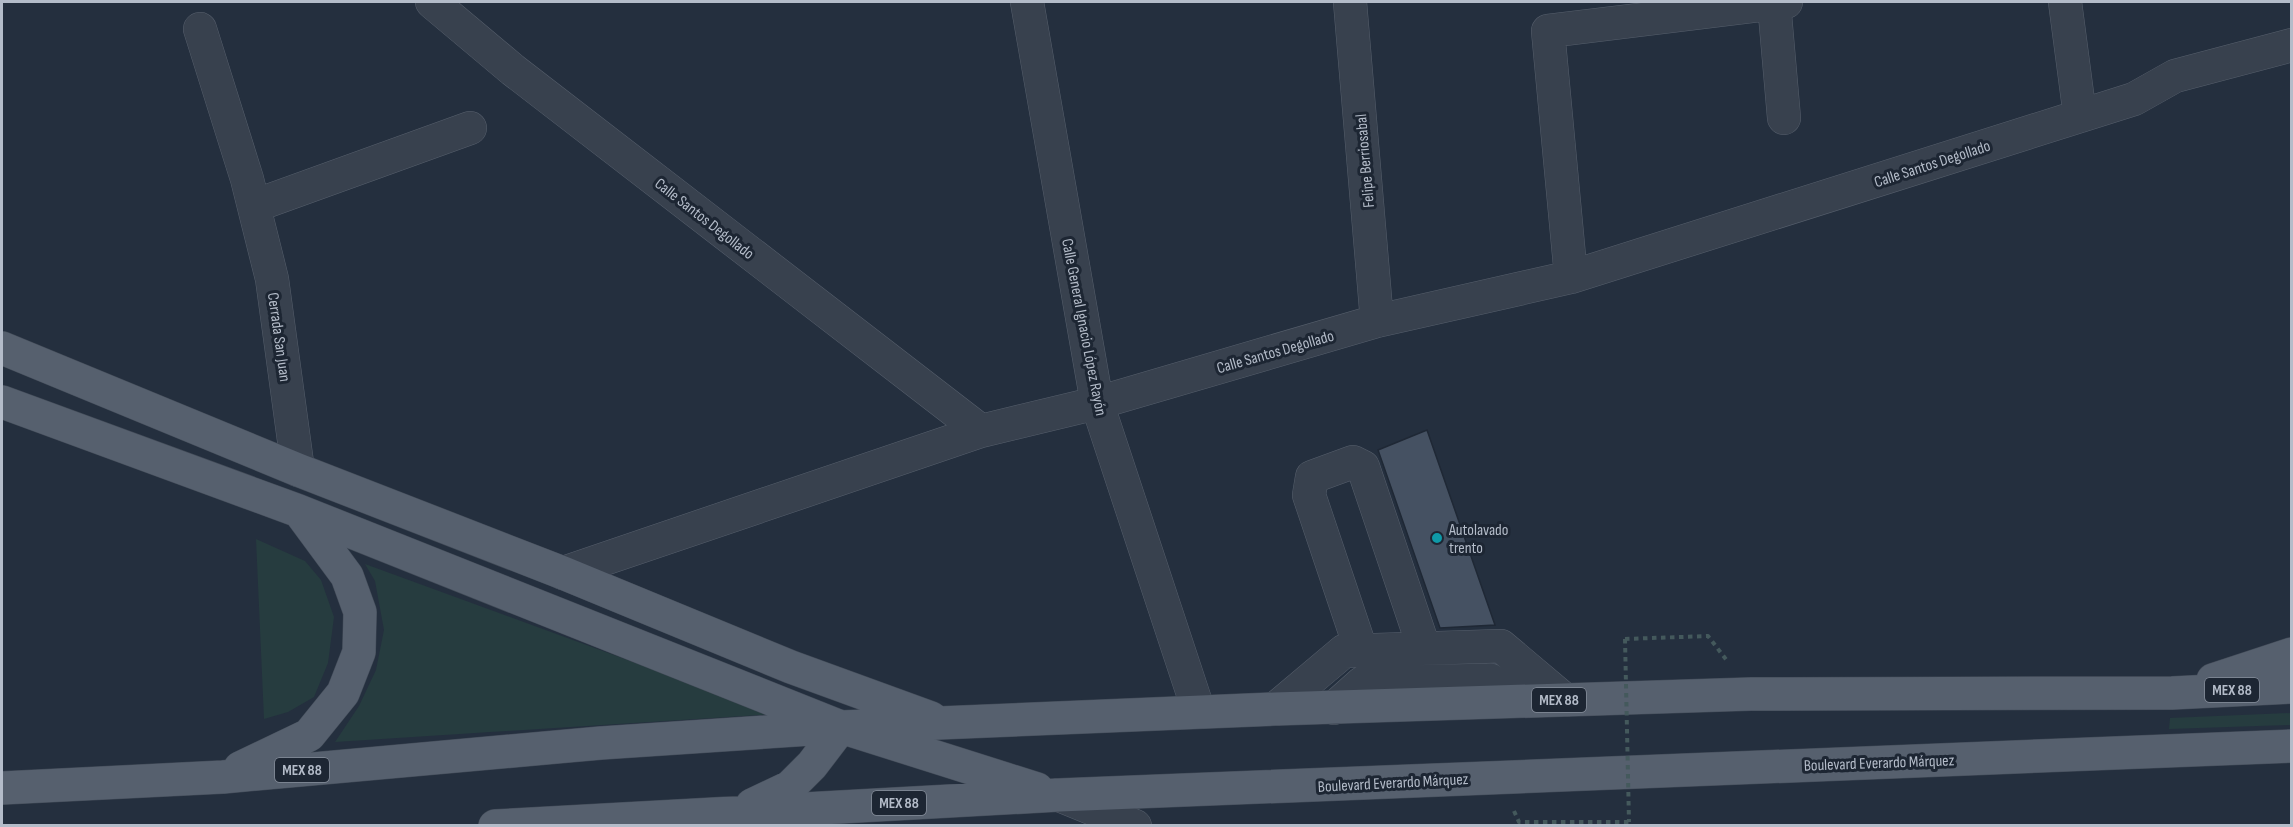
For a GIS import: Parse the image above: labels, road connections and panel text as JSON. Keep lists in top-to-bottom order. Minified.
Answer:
{"streets":{"main road":["MEX 88","Boulevard Everardo Márquez"],"street":["Felipe Berriosabal","Calle Santos Degollado","Calle General Ignacio López Rayón","Cerrada San Juan"]},"crossings":[["Felipe Berriosabal","Calle Santos Degollado"],["Calle Santos Degollado","Calle General Ignacio López Rayón"],["Calle General Ignacio López Rayón","MEX 88"]],"places":["Autolavado trento"]}
